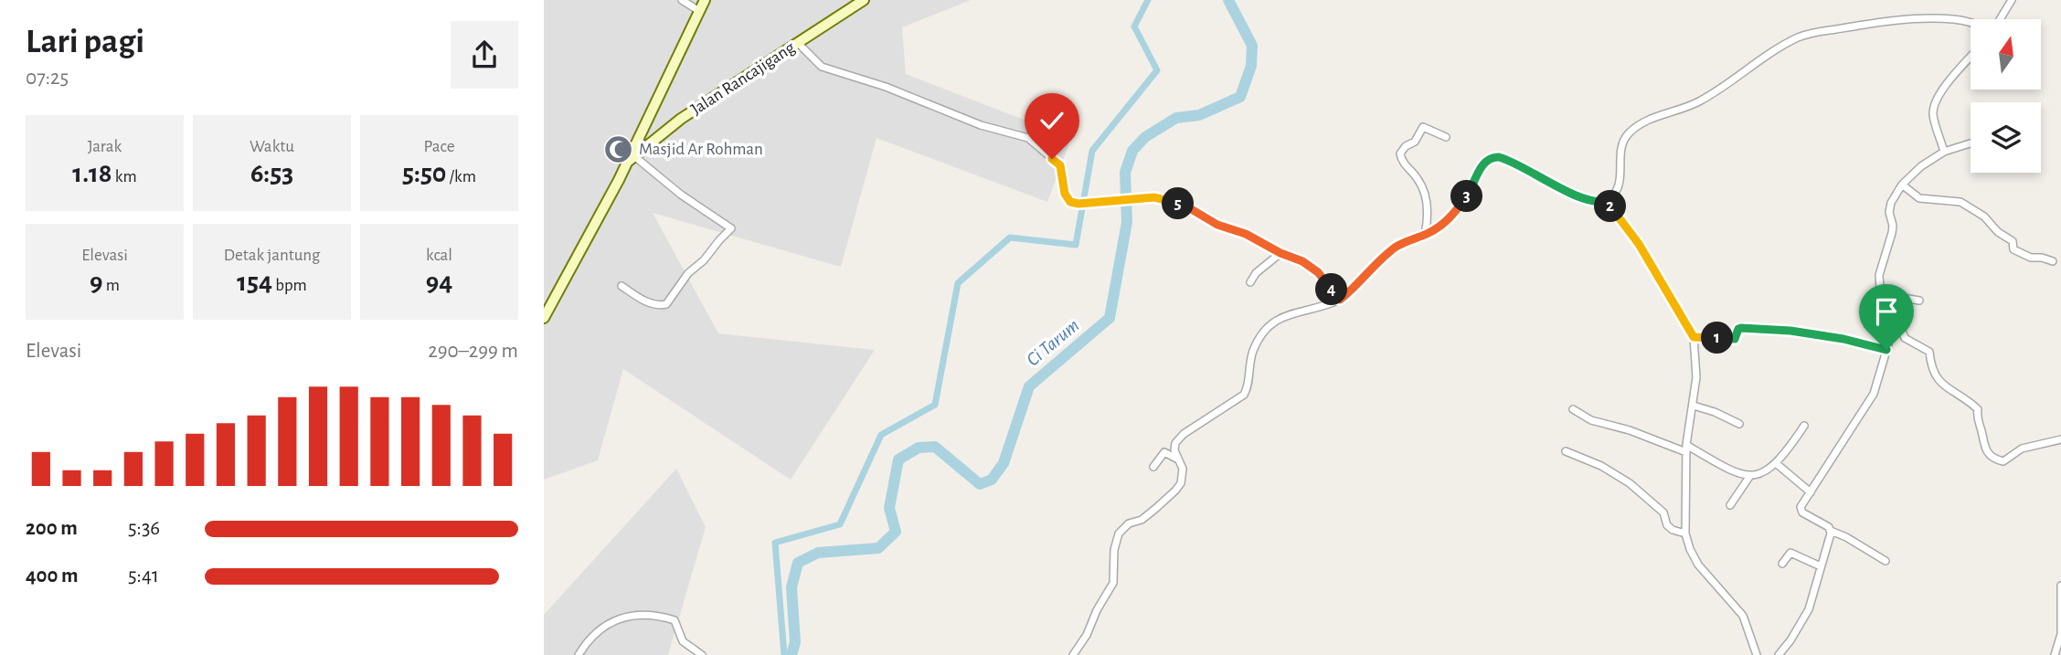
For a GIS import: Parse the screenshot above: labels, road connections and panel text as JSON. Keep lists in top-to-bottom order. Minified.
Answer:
{"streets":{"main road":["Jalan Rancajigang"]},"water":["Ci Tarum"],"places":{"mosque":["Masjid Ar Rohman"]},"north":"top","page":{"heading":["Lari pagi","07:25"],"stats":[["Jarak","1.18 km"],["Waktu","6:53"],["Pace","5:50 /km"],["Elevasi","9 m"],["Detak jantung","154 bpm"],["kcal","94"]],"pins":["3","5","2","4","1"],"chart":["Elevasi","290–299 m"],"list":[{"name":"200 m","note":"5:36"},{"name":"400 m","note":"5:41"}]}}
